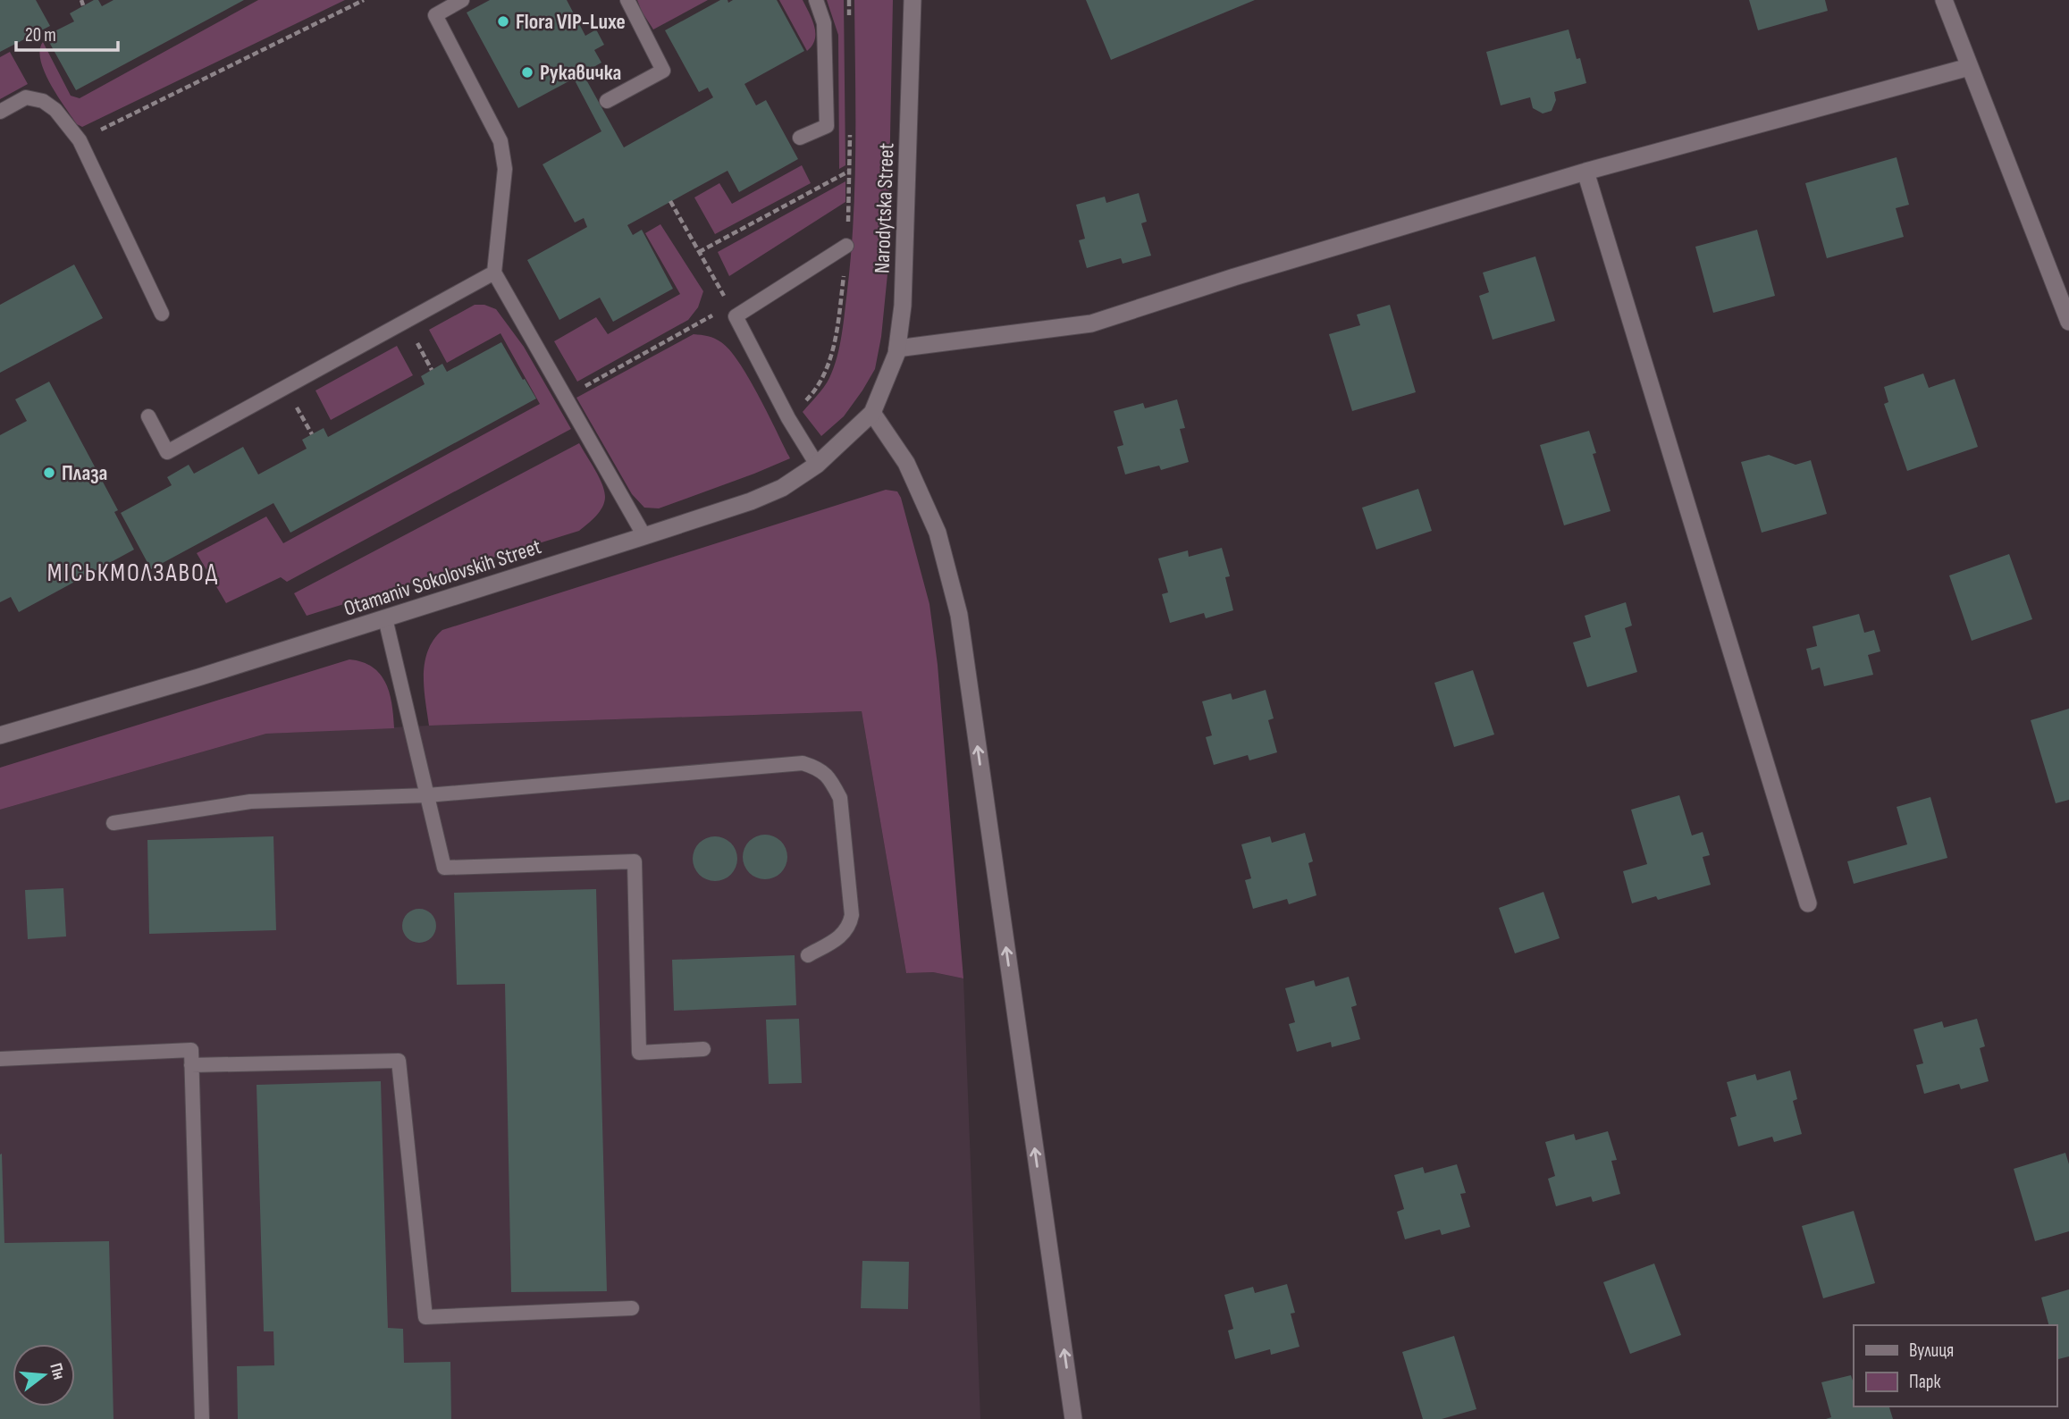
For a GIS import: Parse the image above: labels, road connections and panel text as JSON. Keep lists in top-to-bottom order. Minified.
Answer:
{"streets":{"street":["Narodytska Street","Otamaniv Sokolovskih Street"]},"crossings":[["Narodytska Street","Otamaniv Sokolovskih Street"]],"districts":["МІСЬКМОЛЗАВОД"],"places":["Flora VIP-Luxe","Рукавичка","Плаза"],"legend":["Вулиця","Парк"],"scale_bar":"20 m","north":"right"}
